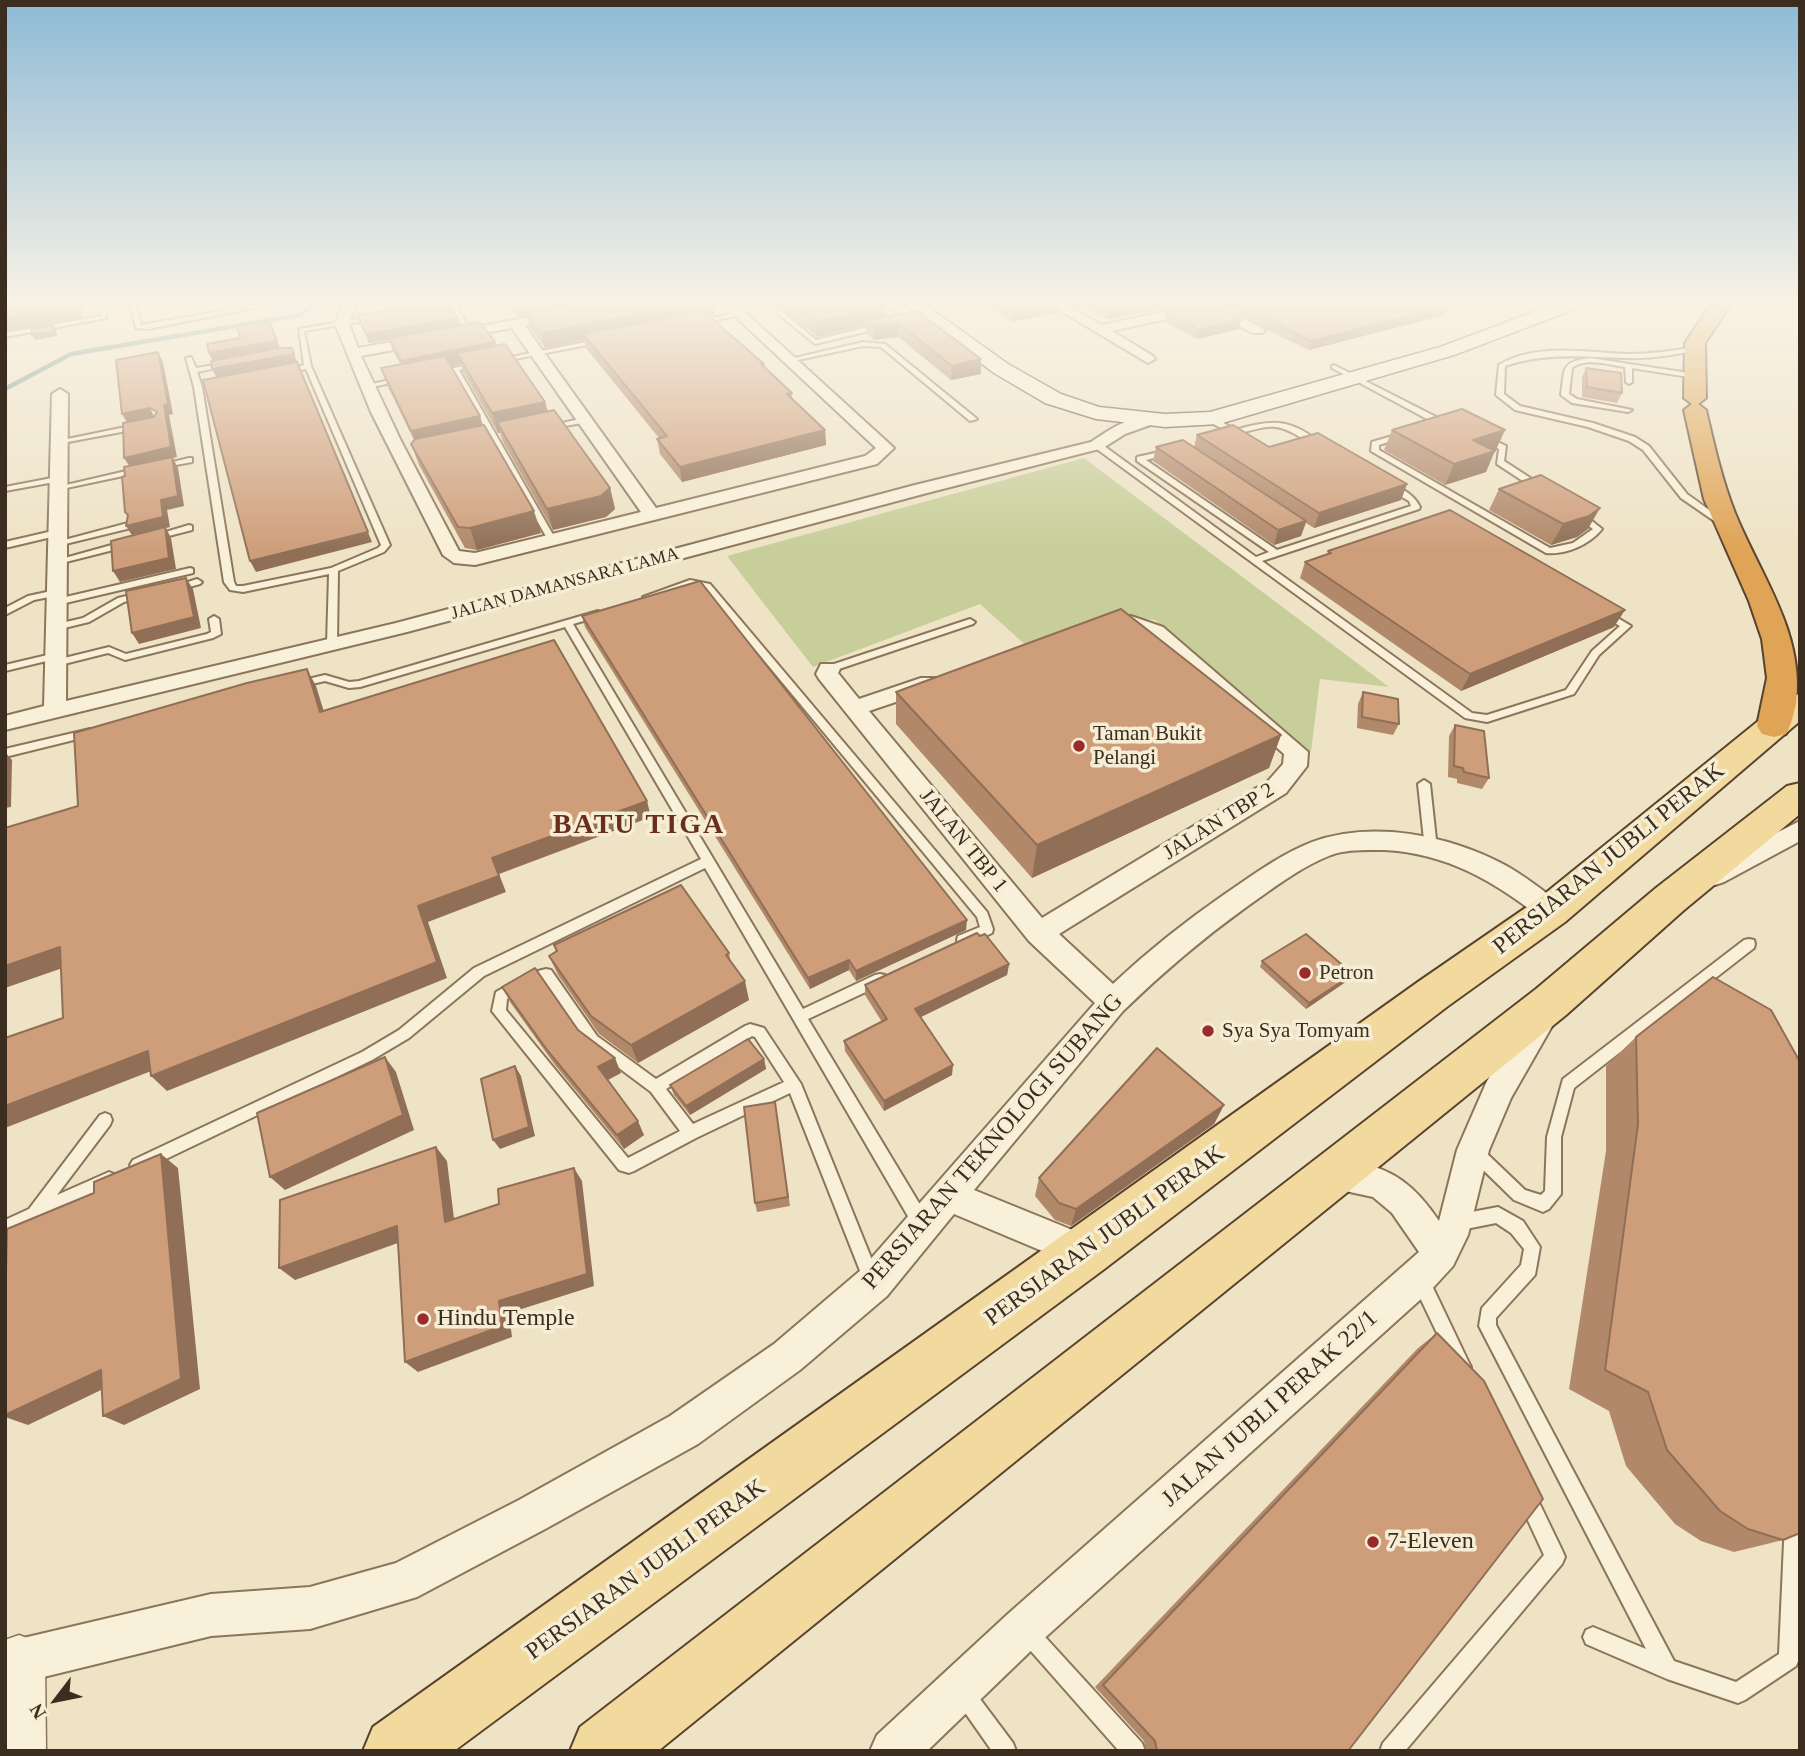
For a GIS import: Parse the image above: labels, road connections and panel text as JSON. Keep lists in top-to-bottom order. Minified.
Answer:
{"streets":{"main road":["PERSIARAN JUBLI PERAK"],"street":["JALAN DAMANSARA LAMA","JALAN TBP 2","JALAN TBP 1","PERSIARAN TEKNOLOGI SUBANG","JALAN JUBLI PERAK 22/1"]},"crossings":[["JALAN TBP 2","JALAN TBP 1"],["JALAN TBP 1","PERSIARAN TEKNOLOGI SUBANG"],["PERSIARAN JUBLI PERAK","PERSIARAN TEKNOLOGI SUBANG"]],"districts":["BATU TIGA"],"places":["Taman Bukit Pelangi","Petron","Sya Sya Tomyam","Hindu Temple","7-Eleven"],"north":"bottom left"}
